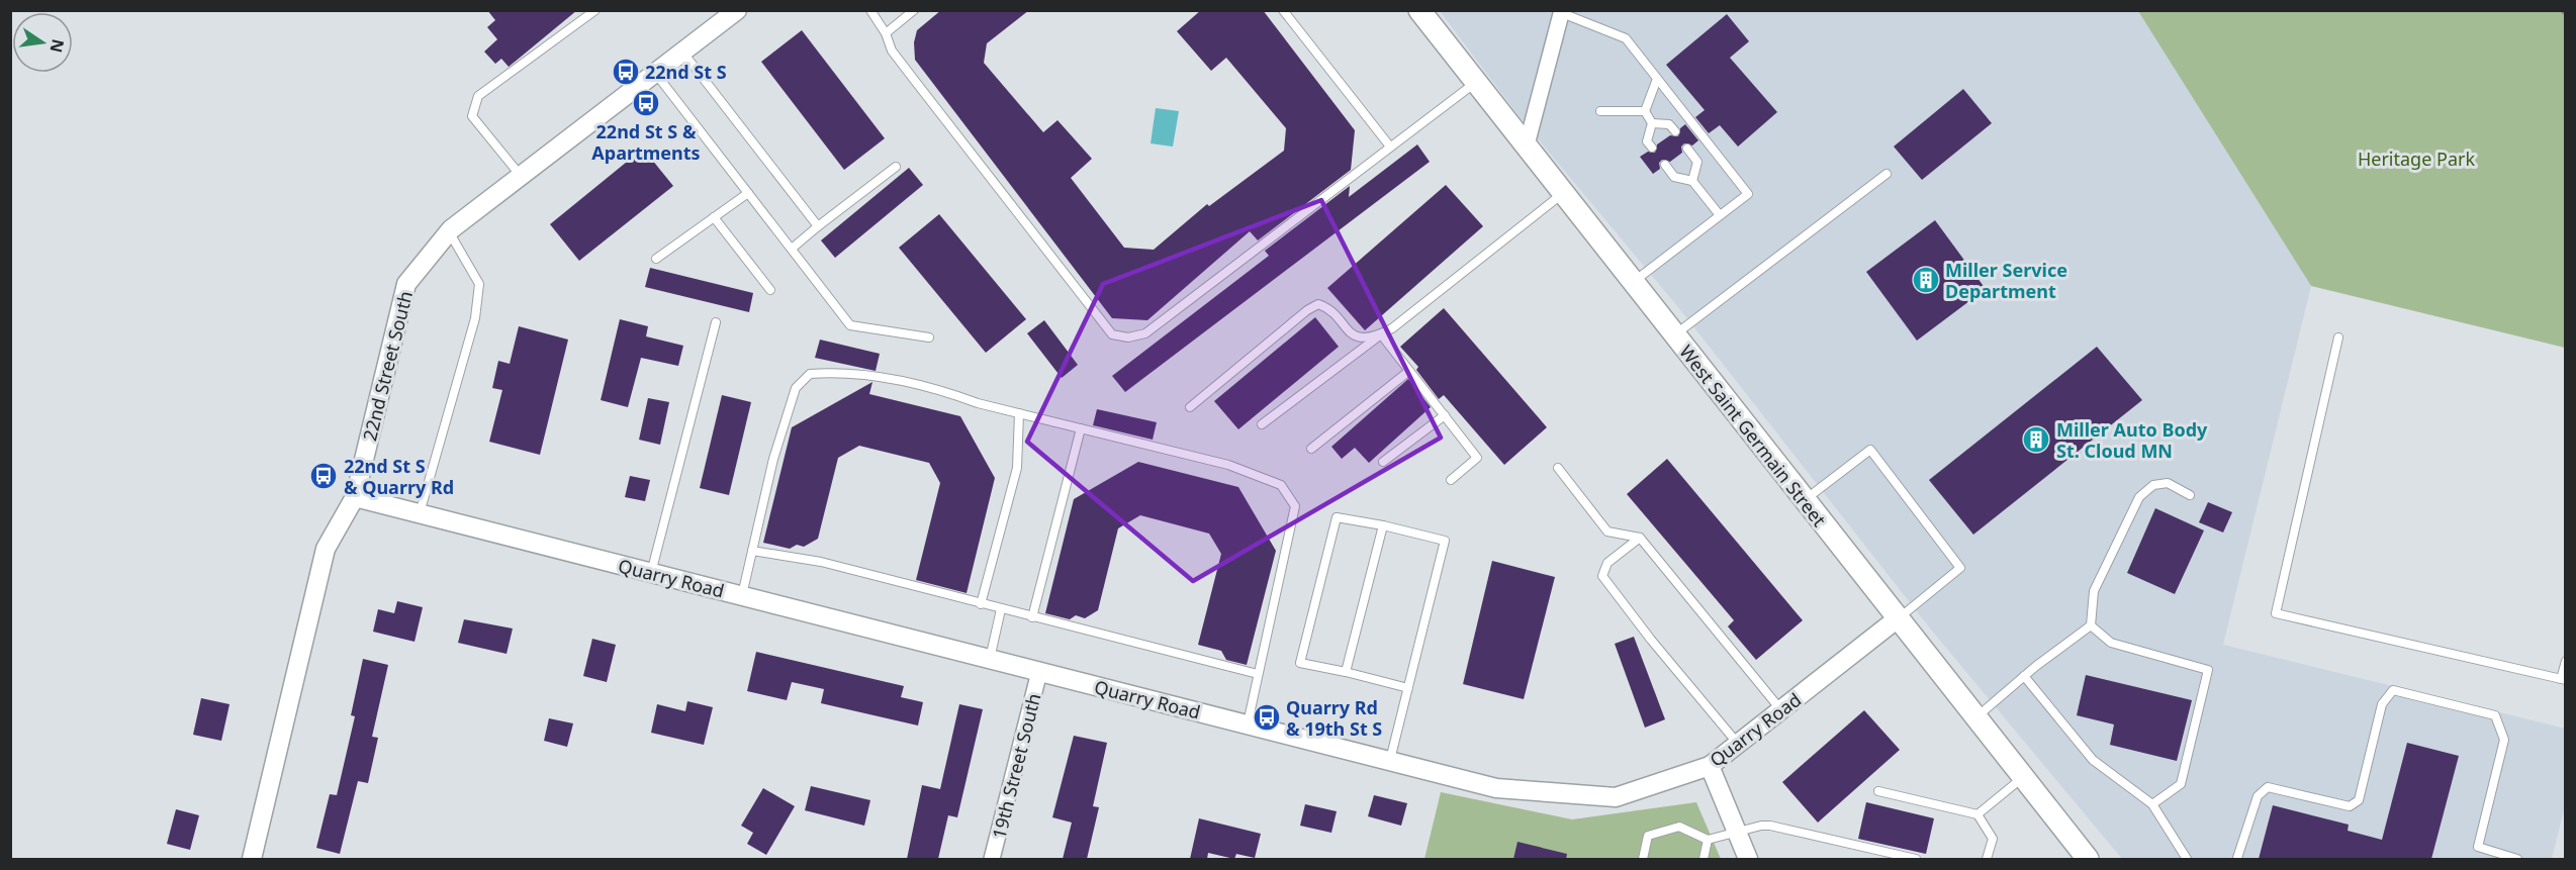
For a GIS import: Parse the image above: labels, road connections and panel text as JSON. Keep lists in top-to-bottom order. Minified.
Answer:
{"streets":{"main road":["West Saint Germain Street"],"street":["22nd Street South","Quarry Road","19th Street South"]},"crossings":[["22nd Street South","Quarry Road"],["West Saint Germain Street","Quarry Road"],["Quarry Road","19th Street South"]],"parks":["Heritage Park"],"places":{"bus stop":["22nd St S","22nd St S & Apartments","22nd St S & Quarry Rd","Quarry Rd & 19th St S"],"building":["Miller Service Department","Miller Auto Body St. Cloud MN"]},"north":"right"}
